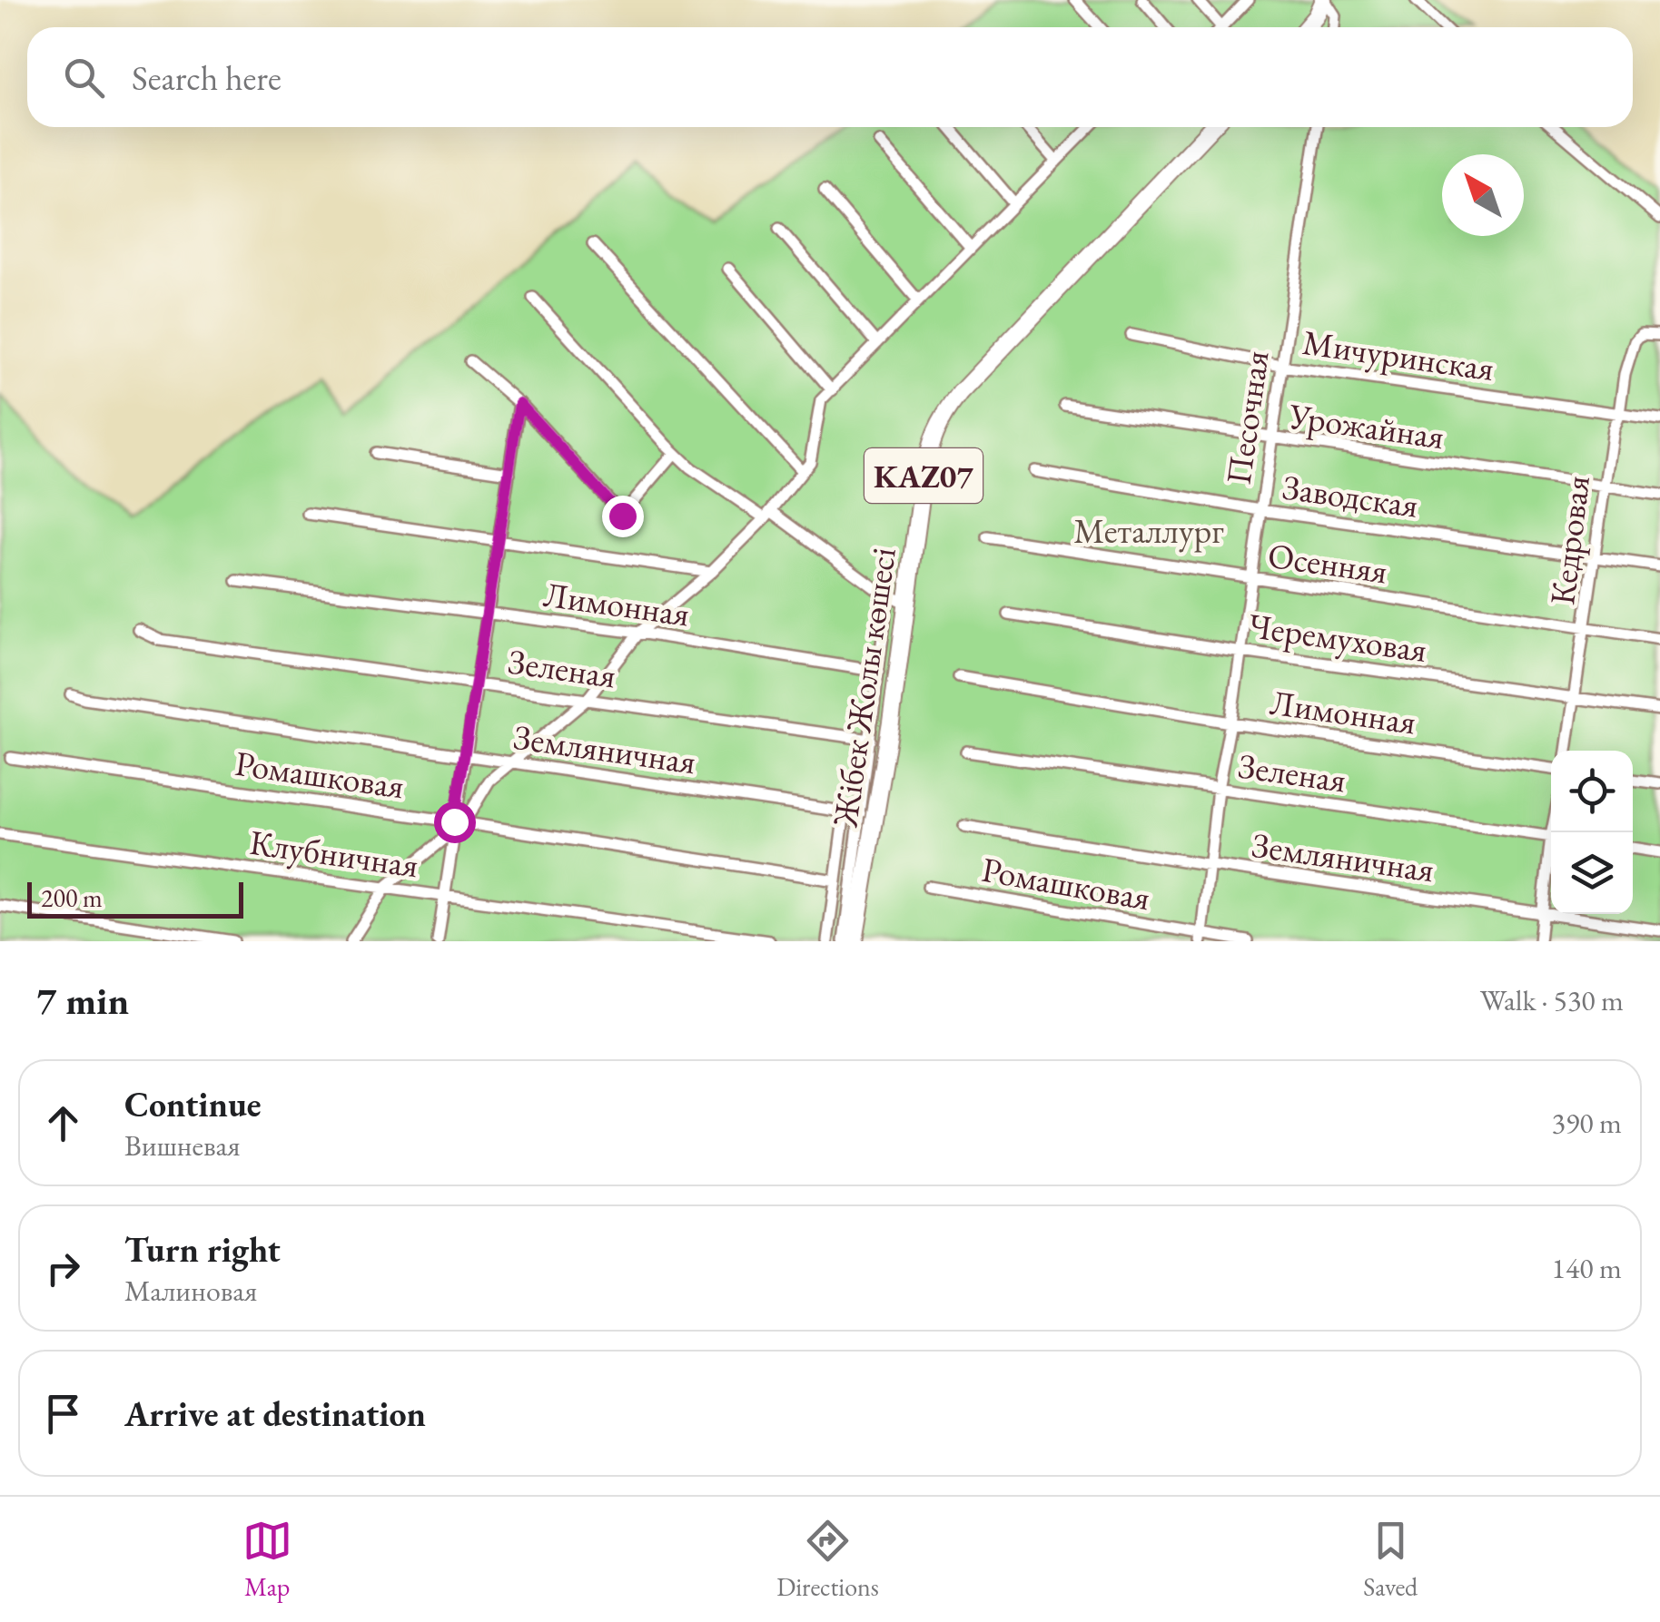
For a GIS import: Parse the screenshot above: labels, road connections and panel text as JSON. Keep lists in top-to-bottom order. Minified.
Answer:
{"streets":{"highway":["KAZ07","Жібек Жолы көшесі"],"street":["Мичуринская","Песочная","Урожайная","Заводская","Кедровая","Осенняя","Лимонная","Черемуховая","Зеленая","Земляничная","Ромашковая","Клубничная"]},"crossings":[["Мичуринская","Песочная"],["Мичуринская","Кедровая"],["Песочная","Урожайная"],["Песочная","Заводская"],["Песочная","Осенняя"],["Песочная","Лимонная"],["Песочная","Черемуховая"],["Песочная","Зеленая"],["Песочная","Земляничная"],["Песочная","Ромашковая"],["Урожайная","Кедровая"],["Заводская","Кедровая"],["Кедровая","Осенняя"],["Кедровая","Черемуховая"]],"parks":["Металлург"],"scale_bar":"200 m","north":"top left","page":{"search":"Search here","scale":"200 m","heading":["7 min","Walk · 530 m"],"list":[["Continue","Вишневая","390 m"],["Turn right","Малиновая","140 m"],"Arrive at destination"],"nav":["Map","Directions","Saved"]}}
